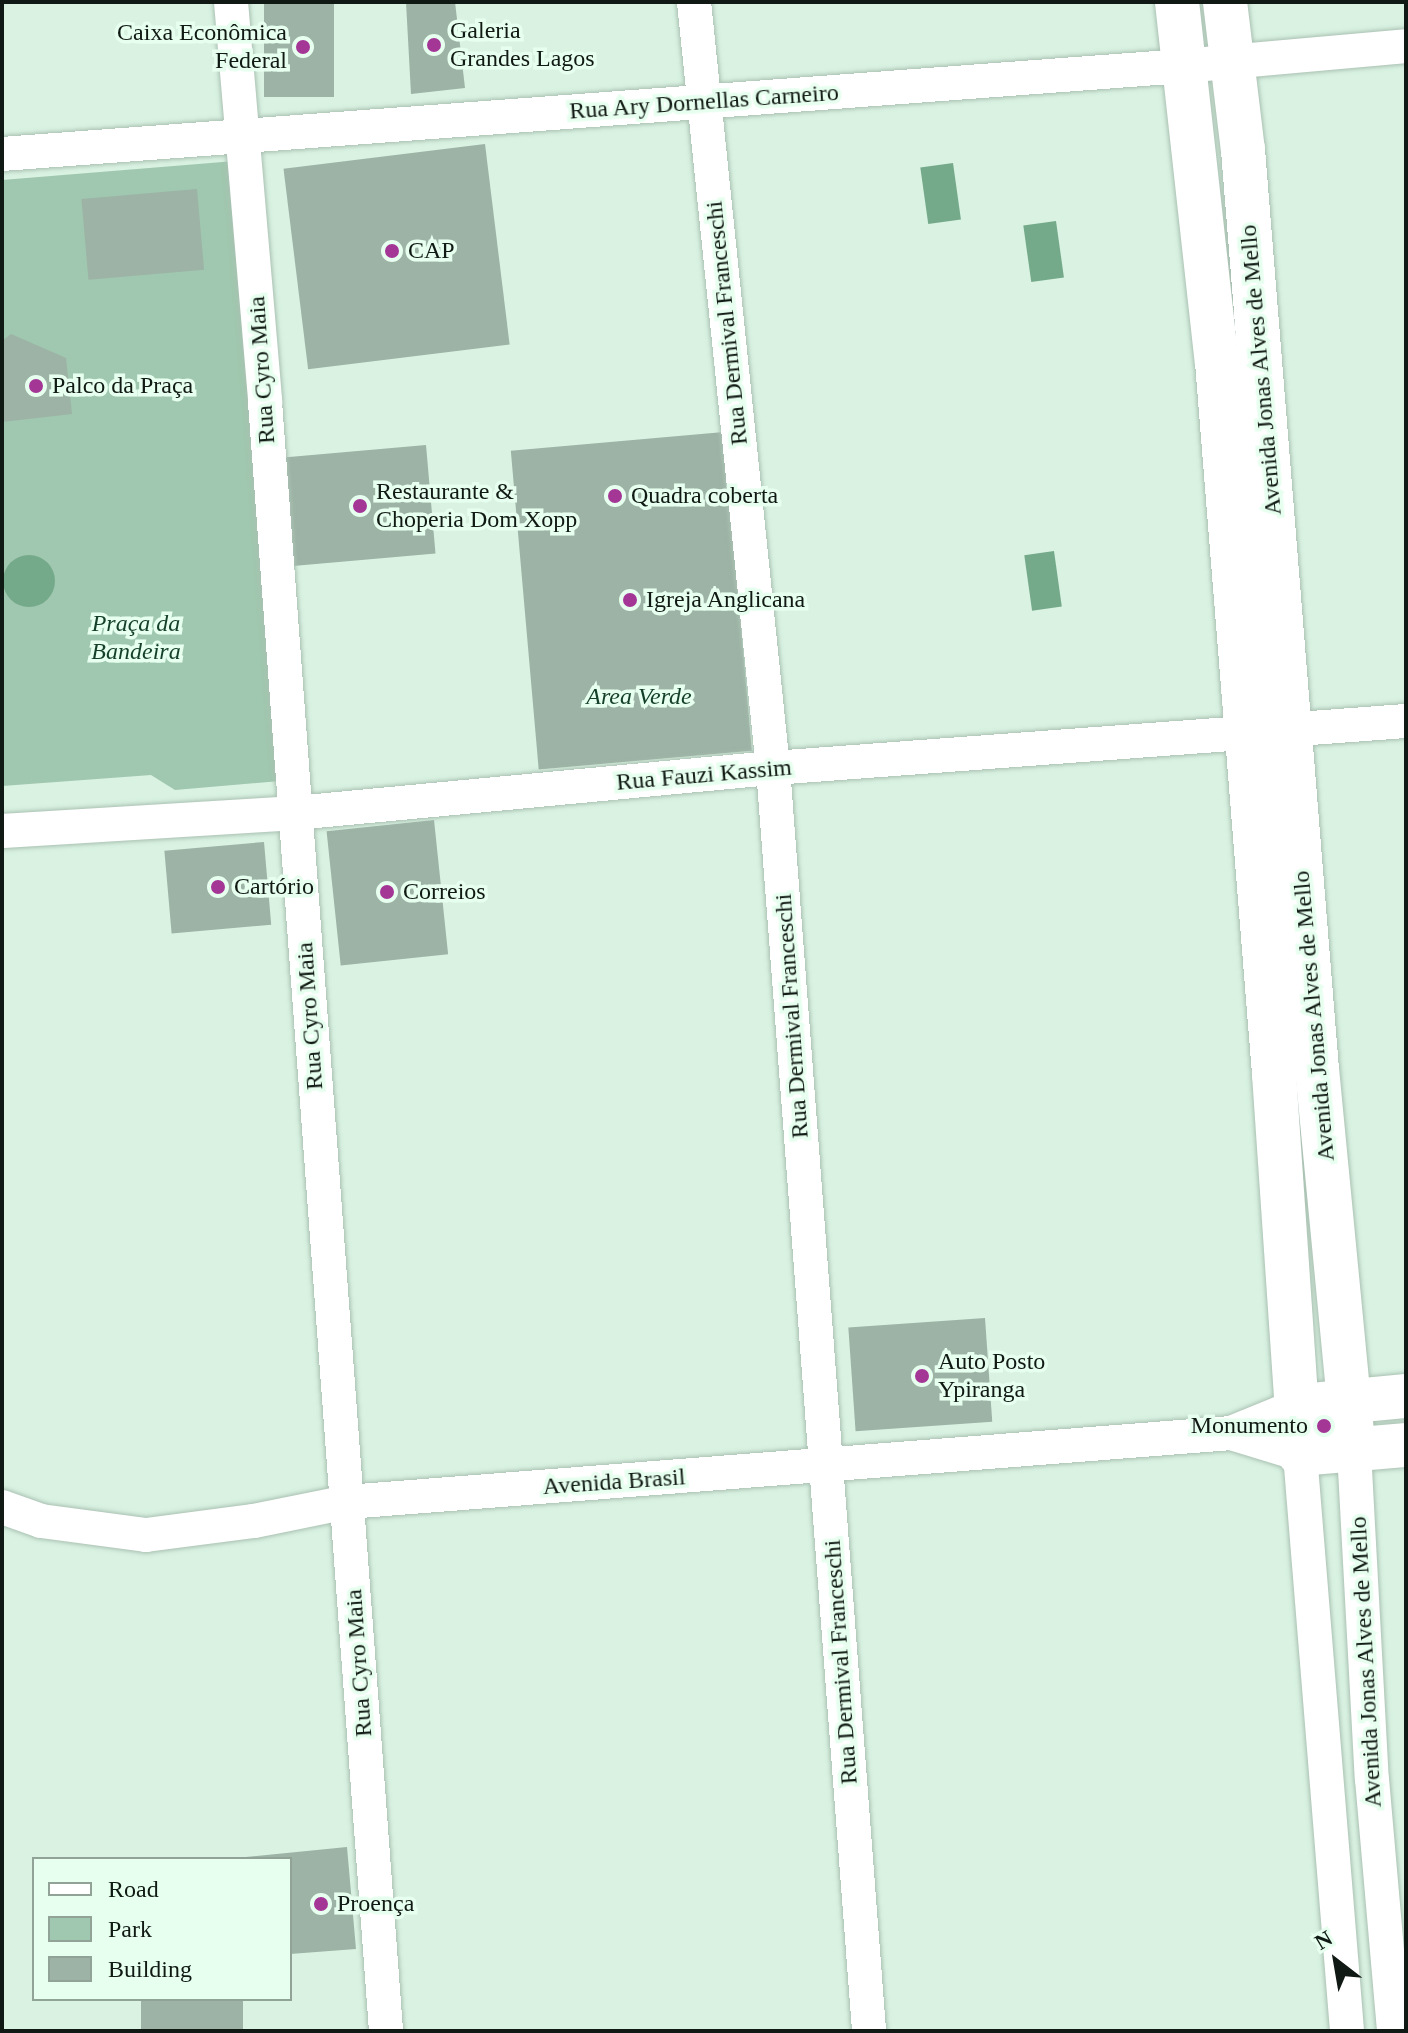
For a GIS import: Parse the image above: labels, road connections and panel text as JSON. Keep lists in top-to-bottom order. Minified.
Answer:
{"streets":{"main road":["Avenida Jonas Alves de Mello","Avenida Brasil"],"street":["Rua Ary Dornellas Carneiro","Rua Dermival Franceschi","Rua Cyro Maia","Rua Fauzi Kassim"]},"crossings":[["Rua Ary Dornellas Carneiro","Rua Dermival Franceschi"],["Rua Ary Dornellas Carneiro","Rua Cyro Maia"],["Rua Ary Dornellas Carneiro","Avenida Jonas Alves de Mello"],["Rua Dermival Franceschi","Rua Fauzi Kassim"],["Rua Dermival Franceschi","Avenida Brasil"],["Rua Cyro Maia","Rua Fauzi Kassim"],["Rua Cyro Maia","Avenida Brasil"],["Avenida Jonas Alves de Mello","Rua Fauzi Kassim"],["Avenida Jonas Alves de Mello","Avenida Brasil"]],"parks":["Praça da Bandeira","Area Verde"],"places":["Galeria Grandes Lagos","Caixa Econômica Federal","CAP","Palco da Praça","Quadra coberta","Restaurante & Choperia Dom Xopp","Igreja Anglicana","Cartório","Correios","Auto Posto Ypiranga","Monumento","Proença"],"legend":["Road","Park","Building"],"north":"top left"}
